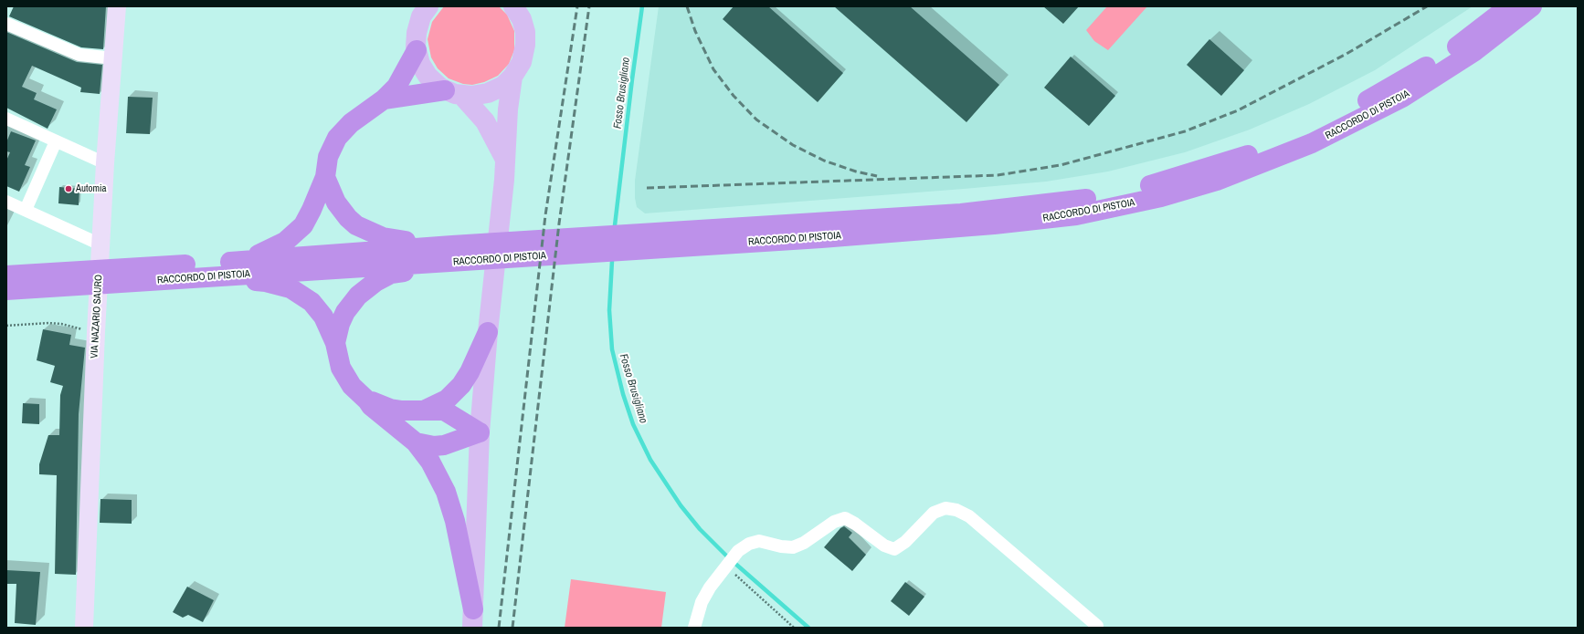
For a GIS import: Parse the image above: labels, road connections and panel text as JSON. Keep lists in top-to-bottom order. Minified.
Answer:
{"streets":{"highway":["RACCORDO DI PISTOIA"],"street":["VIA NAZARIO SAURO"]},"water":["Fosso Brusigliano"],"places":["Automia"]}
